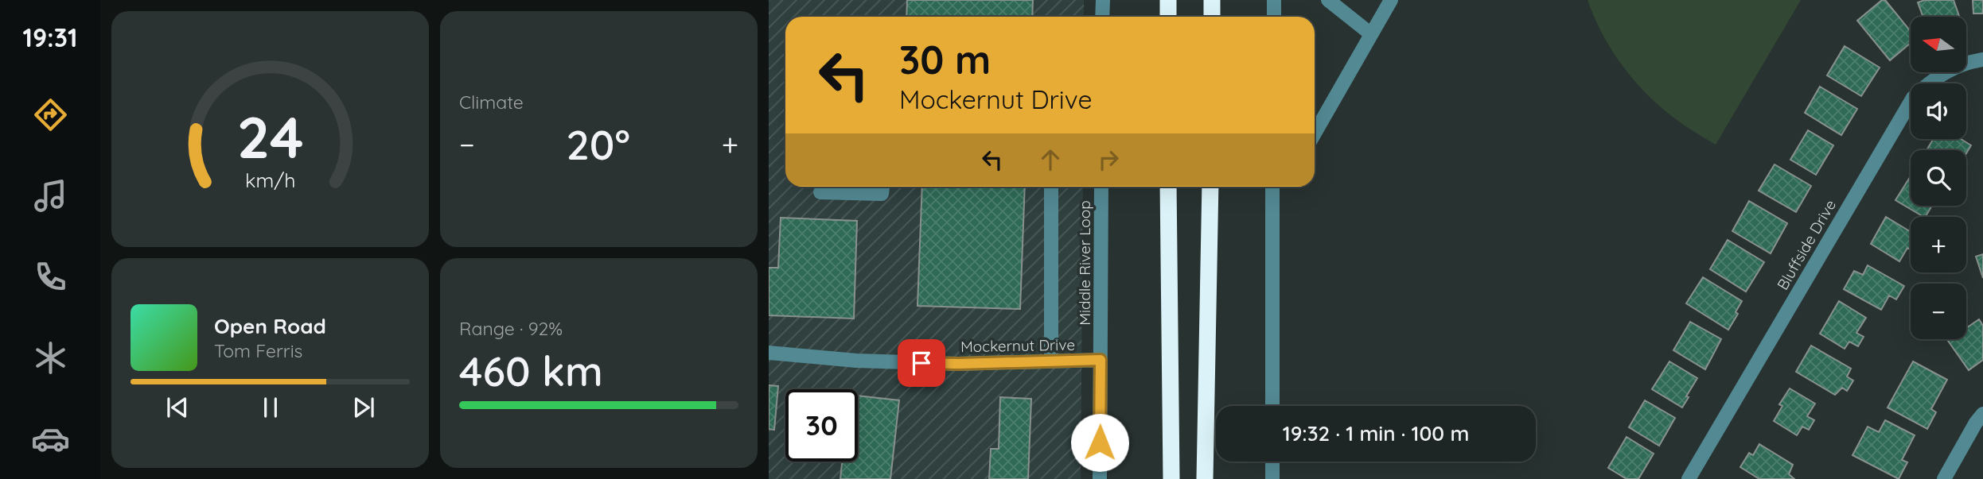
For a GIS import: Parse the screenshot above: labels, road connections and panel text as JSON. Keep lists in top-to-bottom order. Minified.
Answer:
{"streets":{"street":["Bluffside Drive","Middle River Loop","Mockernut Drive"]},"crossings":[["Middle River Loop","Mockernut Drive"]],"north":"left","page":{"tabs":"19:31","tile":["Climate",["Range · 92%","460 km"]],"map_buttons":["+","−"],"turn":["30 m","Mockernut Drive"],"heat":["−","20°","+"],"song":["Open Road","Tom Ferris"],"limit":"30","trip":"19:32 · 1 min · 100 m","gauge":["24","km/h"]}}
